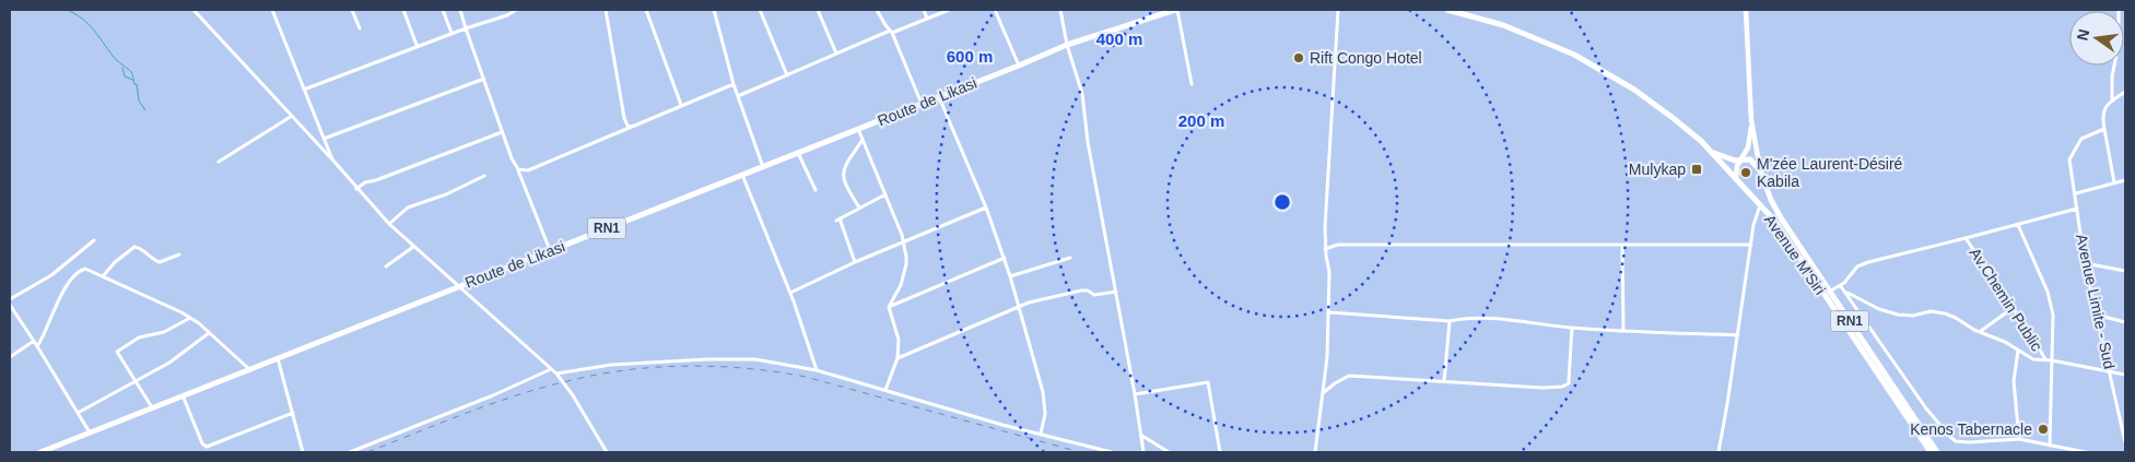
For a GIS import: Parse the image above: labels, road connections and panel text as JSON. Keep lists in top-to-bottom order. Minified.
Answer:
{"streets":{"highway":["Route de Likasi","RN1","Avenue M'Siri"],"street":["Av.Chemin Public","Avenue Limite - Sud"]},"crossings":[["RN1","Avenue M'Siri"]],"places":{"other":["Rift Congo Hotel","M'zée Laurent-Désiré Kabila","Kenos Tabernacle"],"transit":["Mulykap"]},"north":"left","rings":["400 m","600 m","200 m"]}
